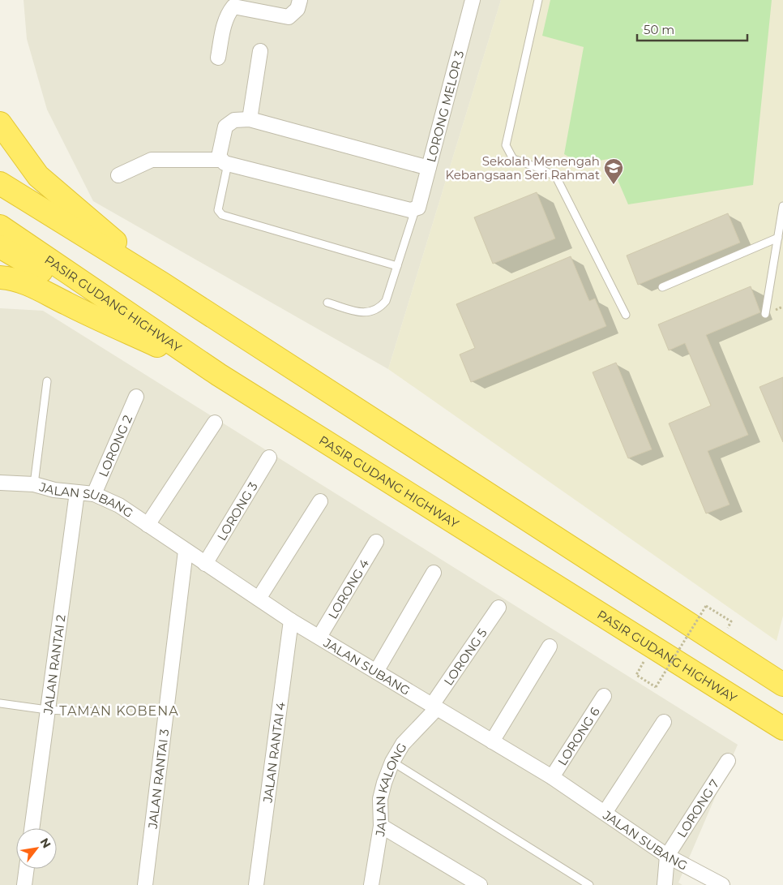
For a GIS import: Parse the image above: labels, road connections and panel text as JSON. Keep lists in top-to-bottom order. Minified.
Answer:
{"streets":{"highway":["PASIR GUDANG HIGHWAY"],"street":["LORONG MELOR 3","LORONG 2","JALAN SUBANG","LORONG 3","LORONG 4","LORONG 5","JALAN RANTAI 2","LORONG 6","JALAN RANTAI 4","JALAN RANTAI 3","JALAN KALONG","LORONG 7"]},"crossings":[["LORONG 2","JALAN SUBANG"],["JALAN SUBANG","LORONG 3"],["JALAN SUBANG","LORONG 4"],["JALAN SUBANG","LORONG 5"],["JALAN SUBANG","JALAN RANTAI 2"],["JALAN SUBANG","LORONG 6"],["JALAN SUBANG","JALAN RANTAI 4"],["JALAN SUBANG","JALAN RANTAI 3"],["JALAN SUBANG","JALAN KALONG"],["JALAN SUBANG","LORONG 7"],["LORONG 5","JALAN KALONG"]],"districts":["TAMAN KOBENA"],"places":{"school or university":["Sekolah Menengah Kebangsaan Seri Rahmat"]},"scale_bar":"50 m","north":"top right"}
